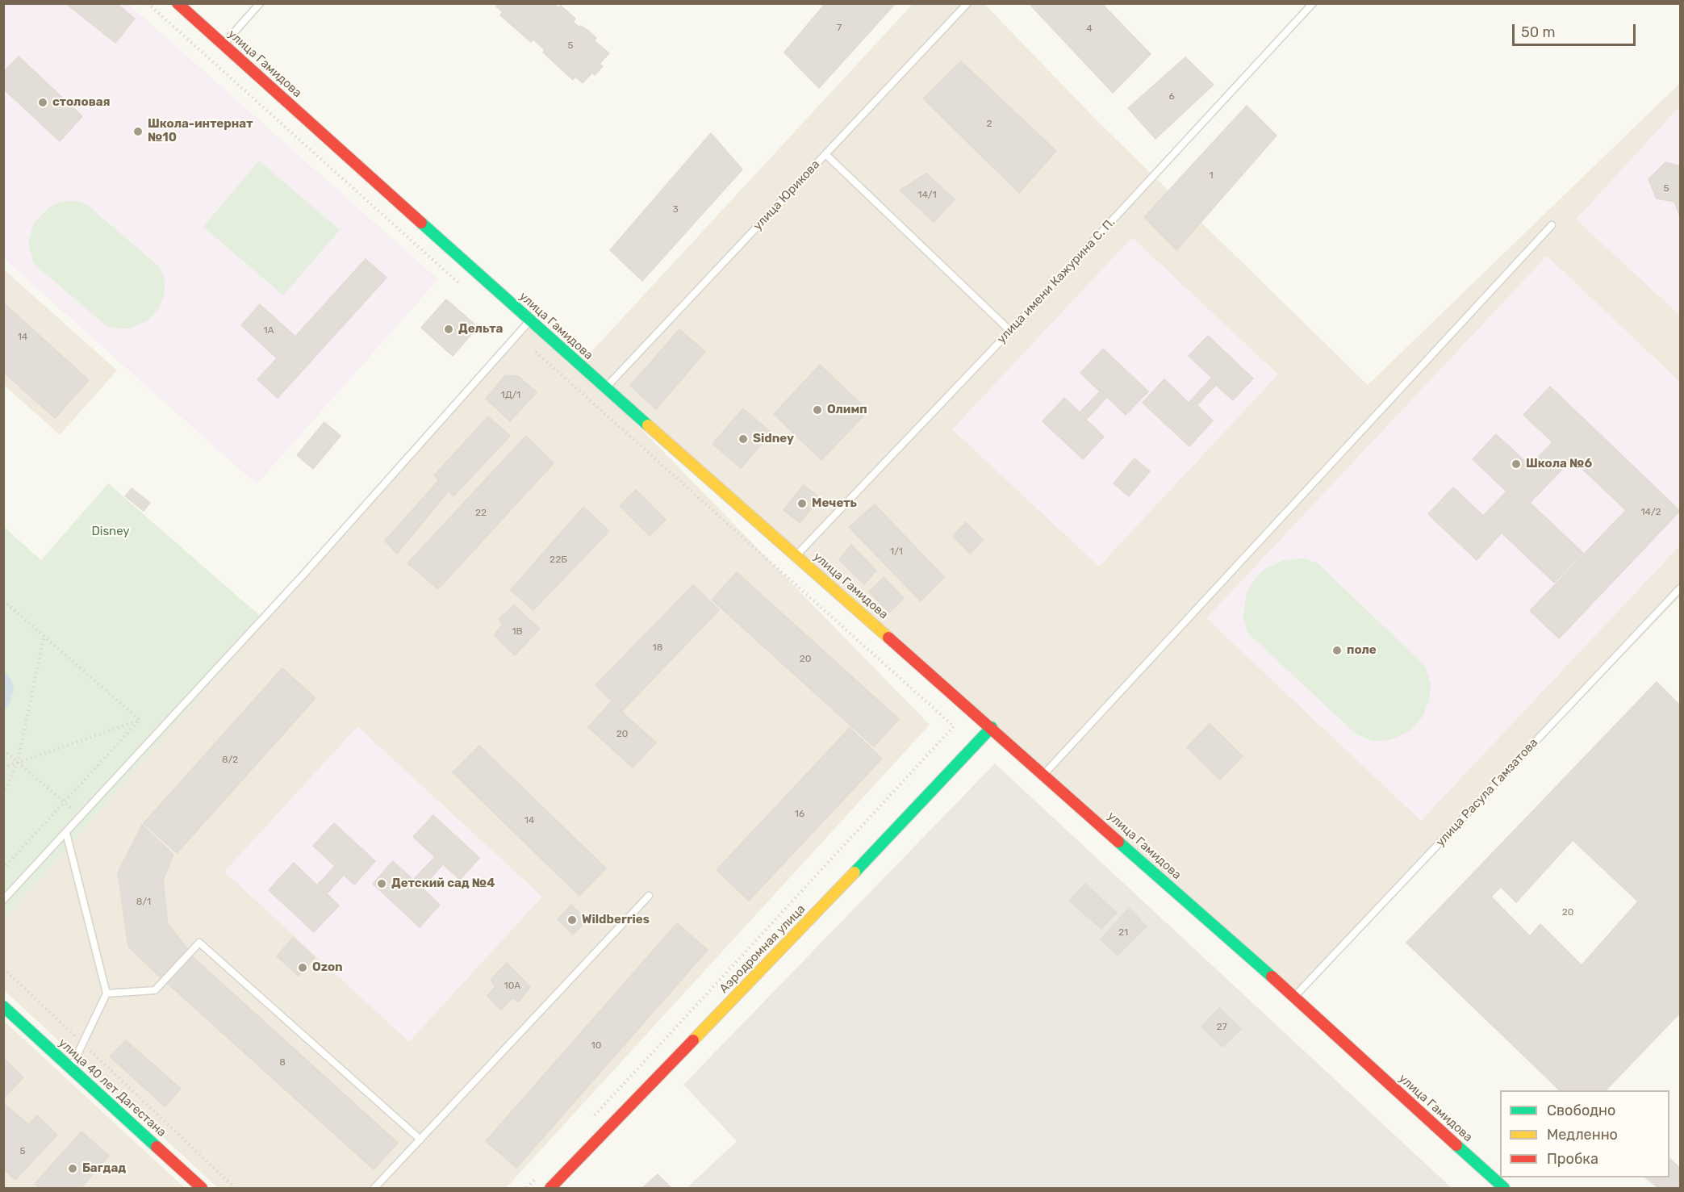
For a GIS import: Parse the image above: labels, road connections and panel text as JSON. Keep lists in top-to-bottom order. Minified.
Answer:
{"streets":{"street":["улица Гамидова","Аэродромная улица","улица 40 лет Дагестана"],"lane":["улица Юрикова","улица имени Кажурина С. П.","улица Расула Гамзатова"]},"crossings":[["улица Гамидова","улица Юрикова"],["улица Гамидова","улица имени Кажурина С. П."],["улица Гамидова","улица Расула Гамзатова"],["улица Гамидова","Аэродромная улица"]],"parks":["Disney"],"places":["столовая","Школа-интернат №10","Дельта","Олимп","Sidney","Школа №6","Мечеть","поле","Детский сад №4","Wildberries","Ozon","Багдад"],"house_numbers":["7","4","5","6","2","1","5","14/1","3","1А","14","1Д/1","14/2","22","1/1","22Б","1В","18","20","20","8/2","16","14","8/1","20","21","10А","27","10","8","5"],"legend":["Свободно","Медленно","Пробка"],"scale_bar":"50 m"}
